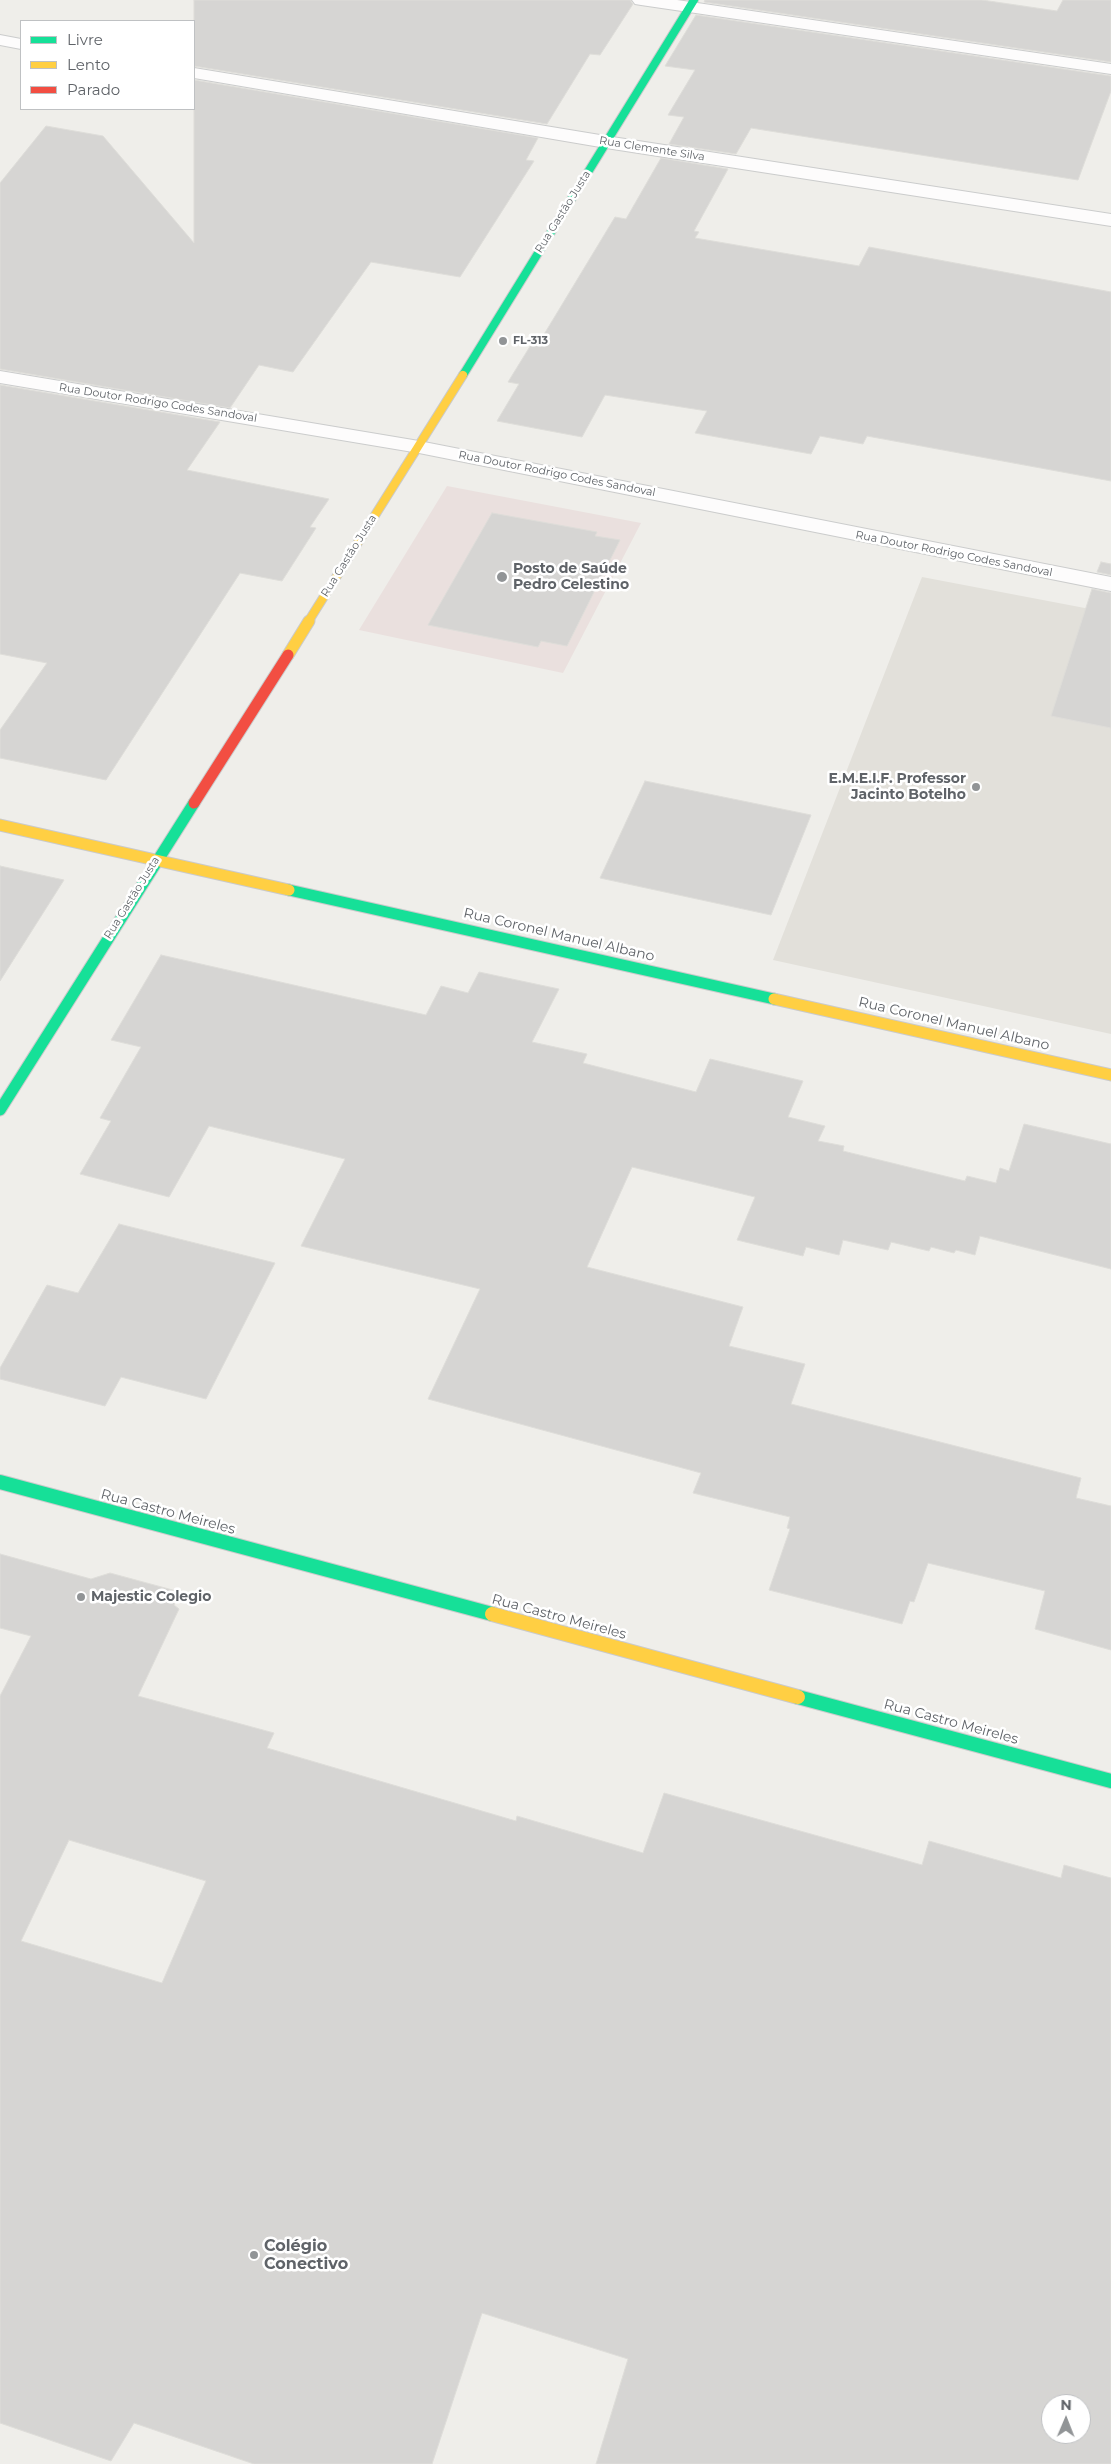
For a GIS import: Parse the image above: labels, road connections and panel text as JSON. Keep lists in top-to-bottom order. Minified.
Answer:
{"streets":{"street":["Rua Clemente Silva","Rua Gastão Justa","Rua Doutor Rodrigo Codes Sandoval","Rua Coronel Manuel Albano","Rua Castro Meireles"]},"crossings":[["Rua Clemente Silva","Rua Gastão Justa"],["Rua Gastão Justa","Rua Doutor Rodrigo Codes Sandoval"],["Rua Gastão Justa","Rua Coronel Manuel Albano"]],"places":["FL-313","Posto de Saúde Pedro Celestino","E.M.E.I.F. Professor Jacinto Botelho","Majestic Colegio","Colégio Conectivo"],"legend":["Livre","Lento","Parado"],"north":"top"}
